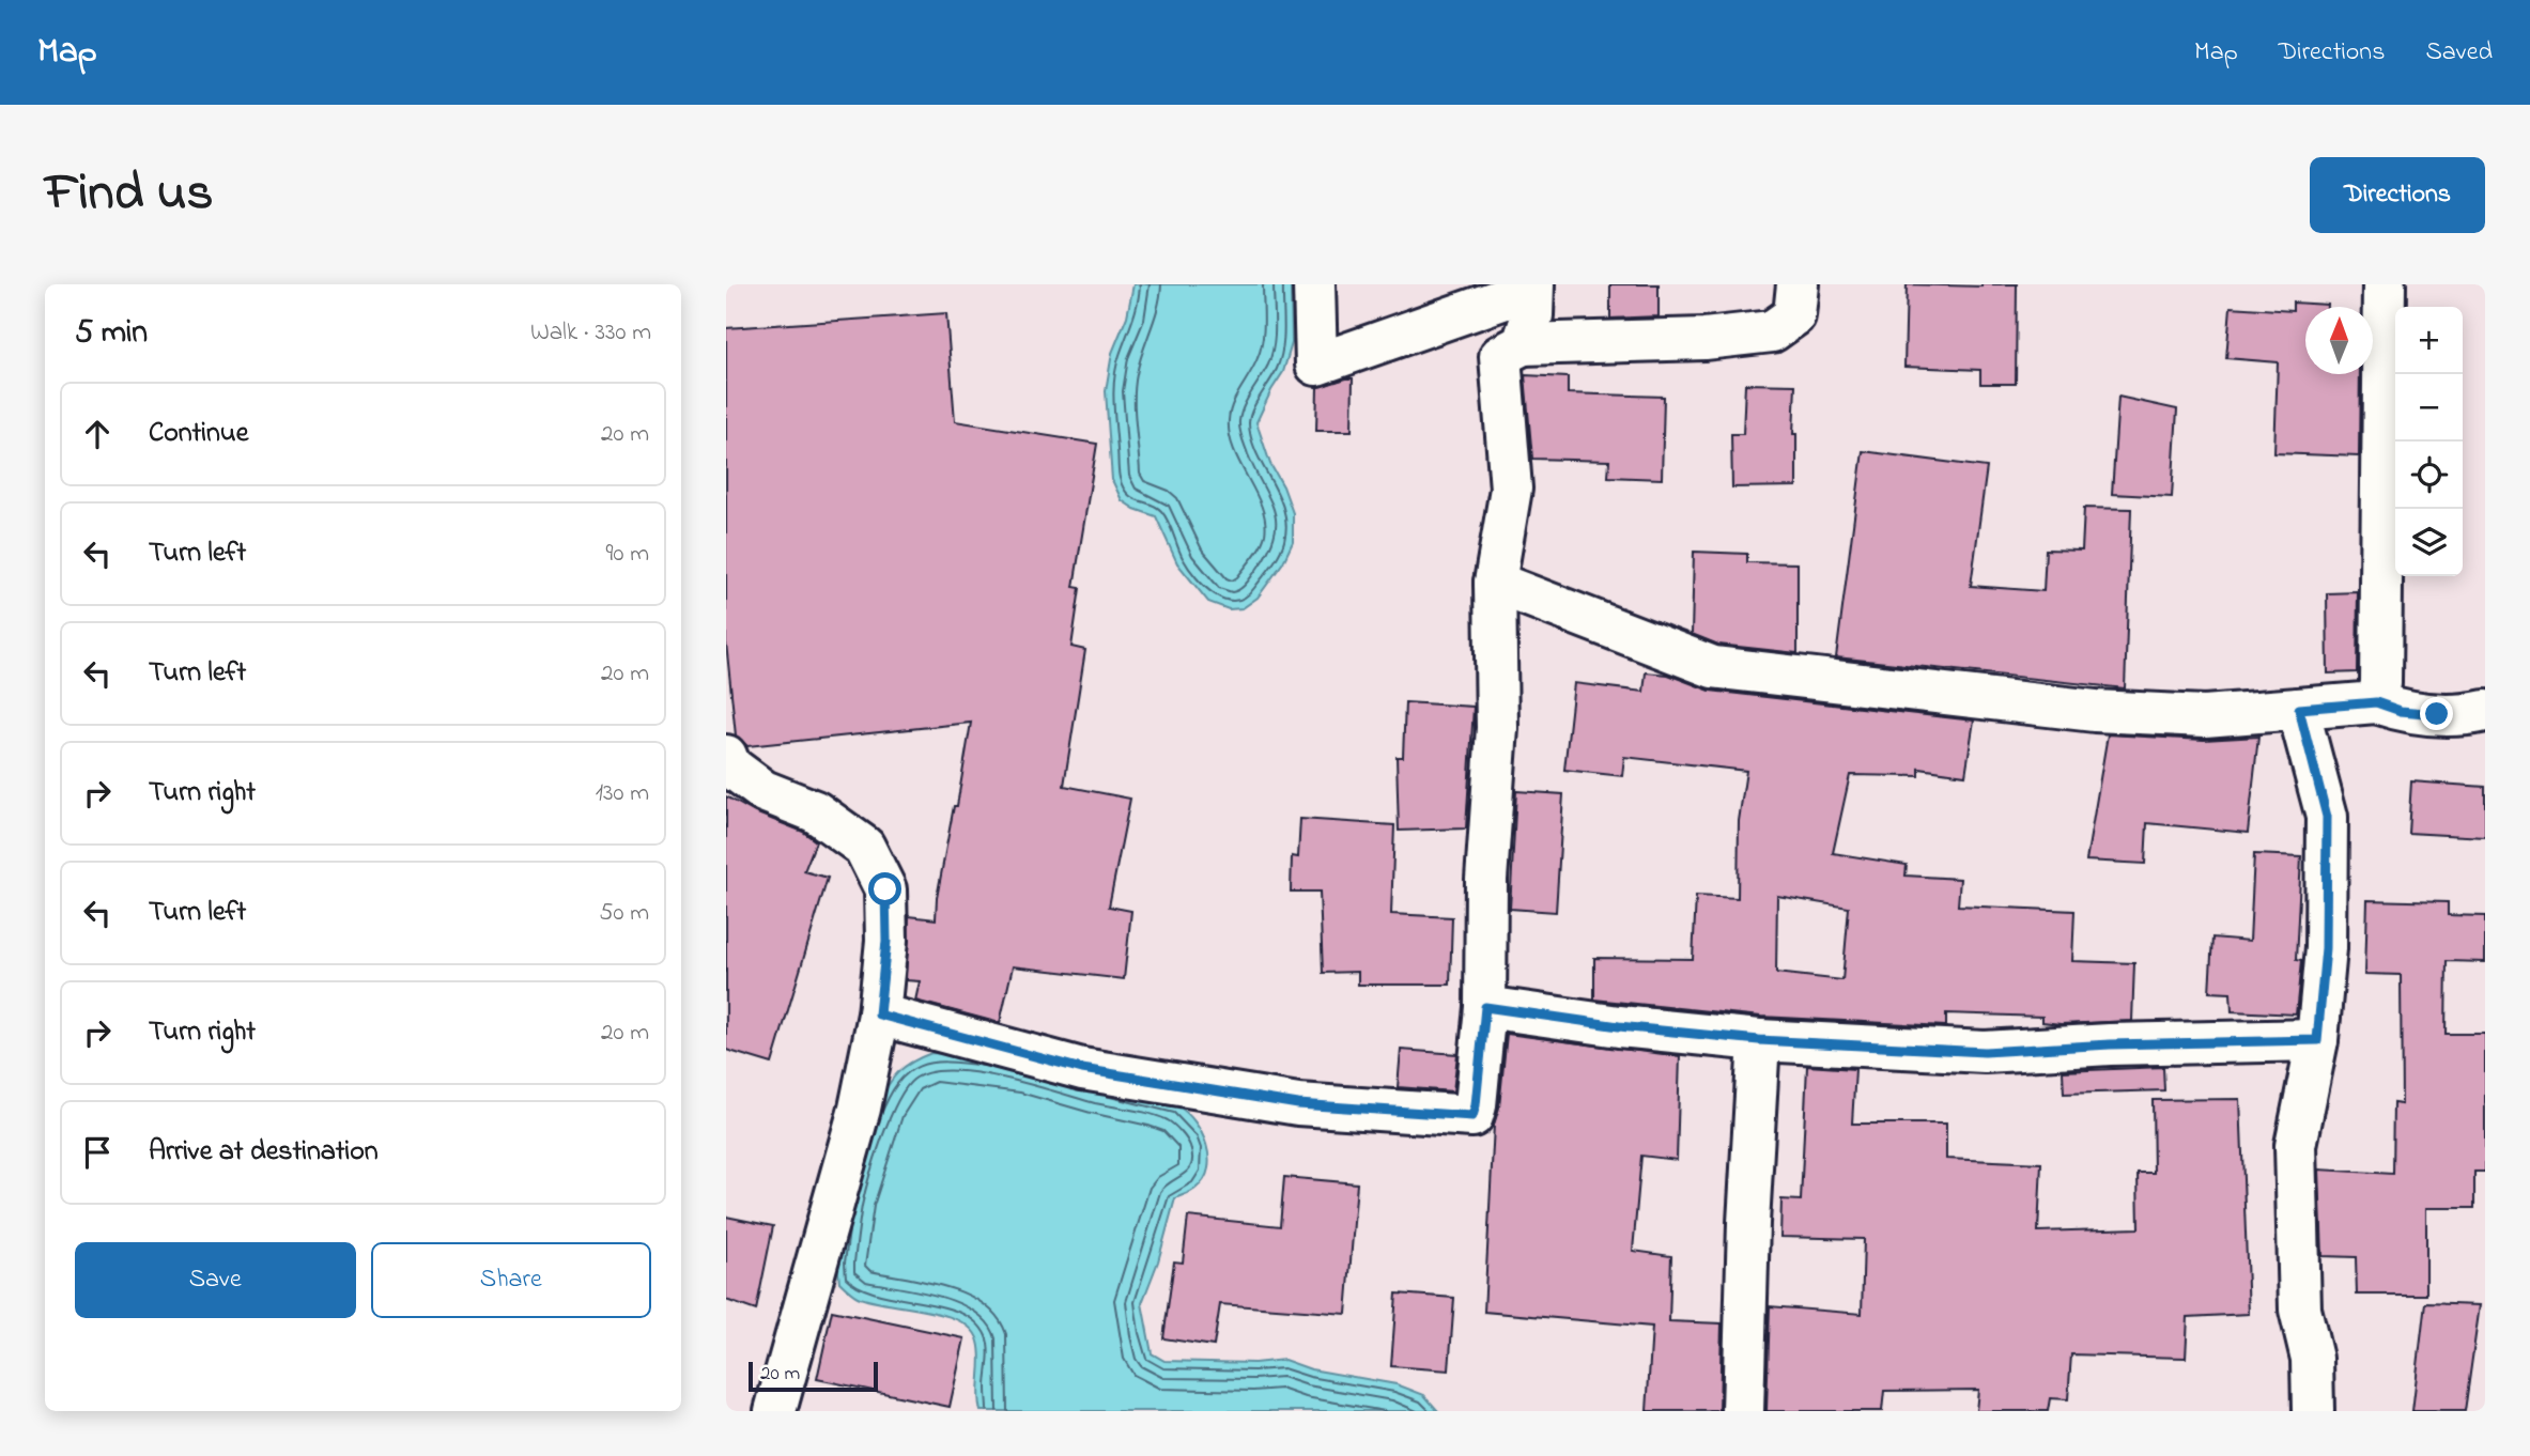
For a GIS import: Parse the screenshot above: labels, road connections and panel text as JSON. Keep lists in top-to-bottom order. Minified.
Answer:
{"scale_bar":"20 m","north":"top","page":{"header":"Map","nav":["Map","Directions","Saved"],"title":"Find us","buttons":["Directions",["Save","Share"]],"heading":["5 min","Walk · 330 m"],"map_buttons":["+","−"],"list":[["Continue","20 m"],["Turn left","90 m"],["Turn left","20 m"],["Turn right","130 m"],["Turn left","50 m"],["Turn right","20 m"],"Arrive at destination"],"scale":"20 m"}}
